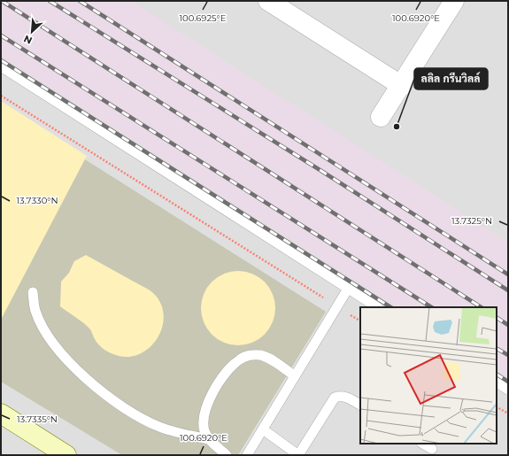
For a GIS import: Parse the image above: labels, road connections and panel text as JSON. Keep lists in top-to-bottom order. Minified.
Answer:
{"places":["ลลิล กรีนวิลล์"],"north":"bottom left","coordinates":["100.6925°E","100.6920°E","13.7330°N","13.7325°N","13.7335°N"]}
